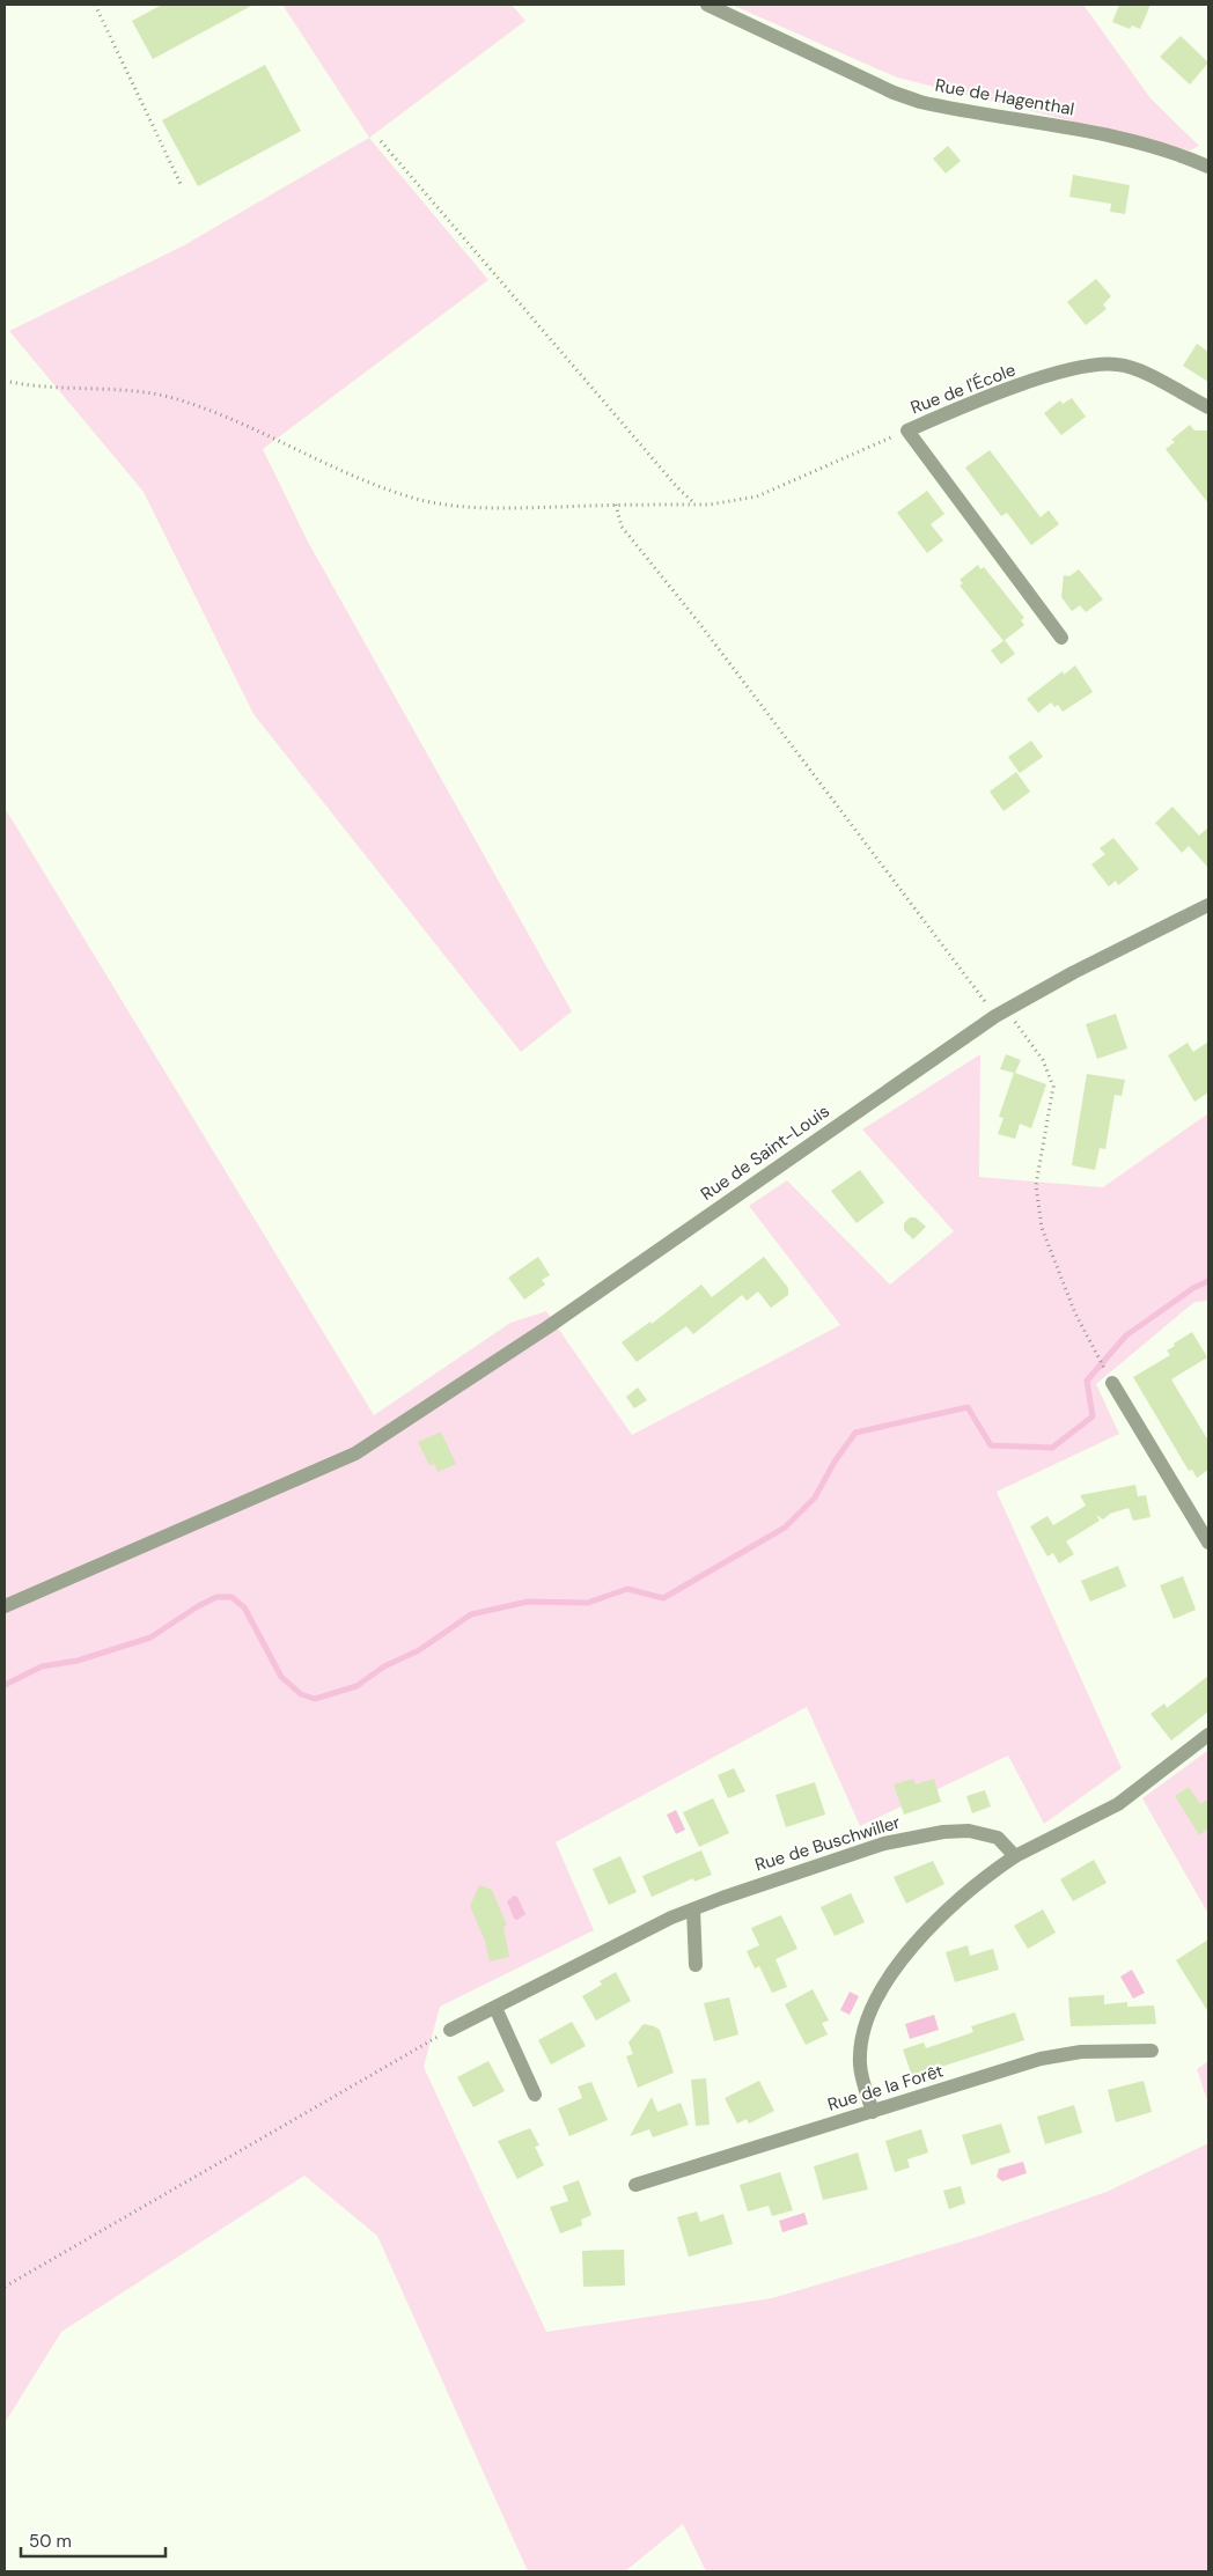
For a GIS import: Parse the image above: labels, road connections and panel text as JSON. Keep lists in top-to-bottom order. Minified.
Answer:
{"streets":{"street":["Rue de Hagenthal","Rue de l'École","Rue de Saint-Louis","Rue de Buschwiller","Rue de la Forêt"]},"scale_bar":"50 m"}
